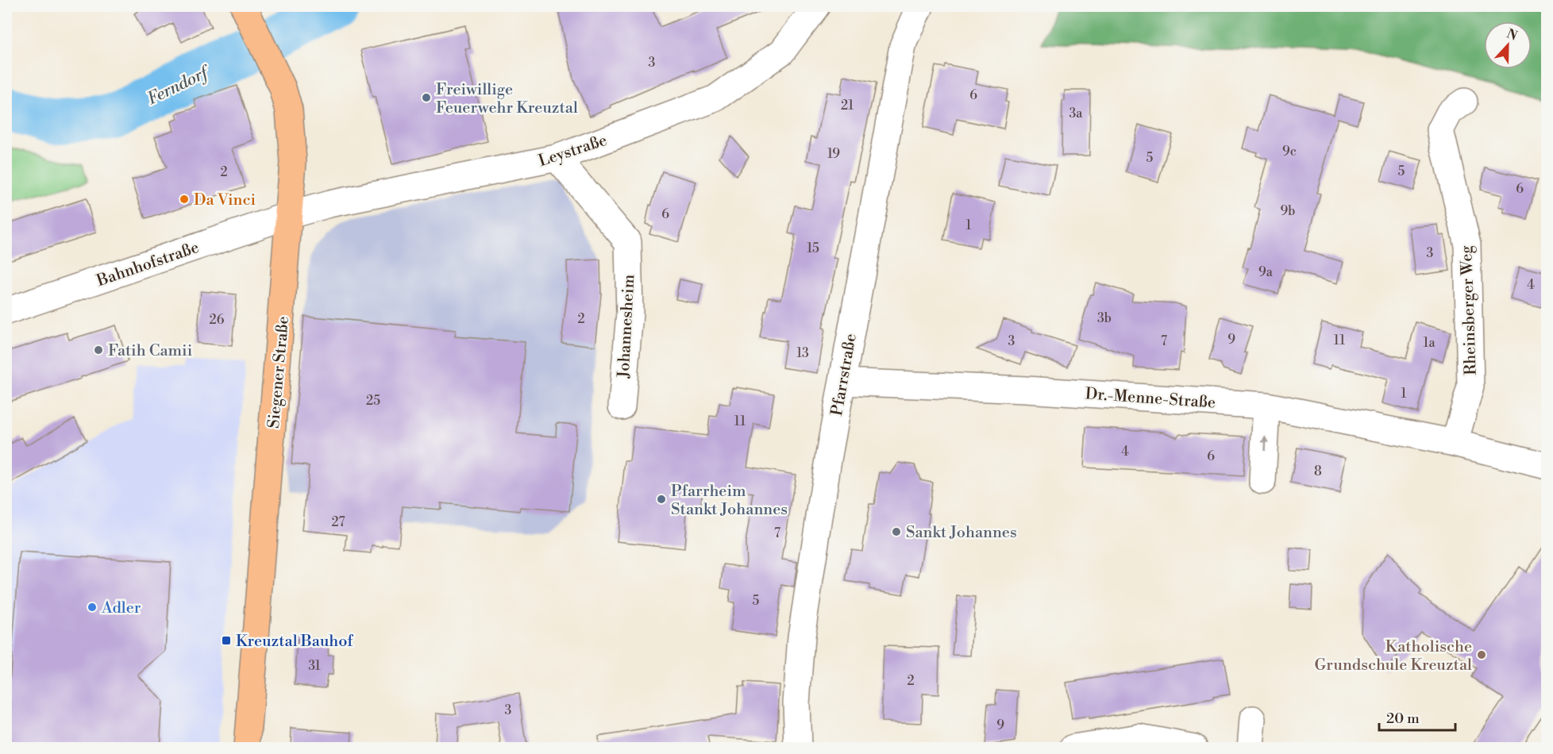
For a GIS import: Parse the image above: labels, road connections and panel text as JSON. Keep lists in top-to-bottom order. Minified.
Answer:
{"streets":{"main road":["Siegener Straße"],"street":["Leystraße","Bahnhofstraße","Rheinsberger Weg","Johannesheim","Pfarrstraße","Dr.-Menne-Straße"]},"crossings":[["Leystraße","Bahnhofstraße"],["Leystraße","Johannesheim"],["Leystraße","Siegener Straße"],["Bahnhofstraße","Siegener Straße"],["Rheinsberger Weg","Dr.-Menne-Straße"],["Pfarrstraße","Dr.-Menne-Straße"]],"water":["Ferndorf"],"places":{"other":["Freiwillige Feuerwehr Kreuztal","Da Vinci","Fatih Camii","Pfarrheim Stankt Johannes","Sankt Johannes","Adler","Katholische Grundschule Kreuztal"],"transit":["Kreuztal Bauhof"]},"house_numbers":["3","6","21","3a","9c","19","5","5","2","6","9b","6","1","15","3","9a","4","3b","2","26","9","11","3","7","1a","13","1","25","11","4","6","8","27","7","5","31","2","3","9"],"scale_bar":"20 m","north":"top"}
